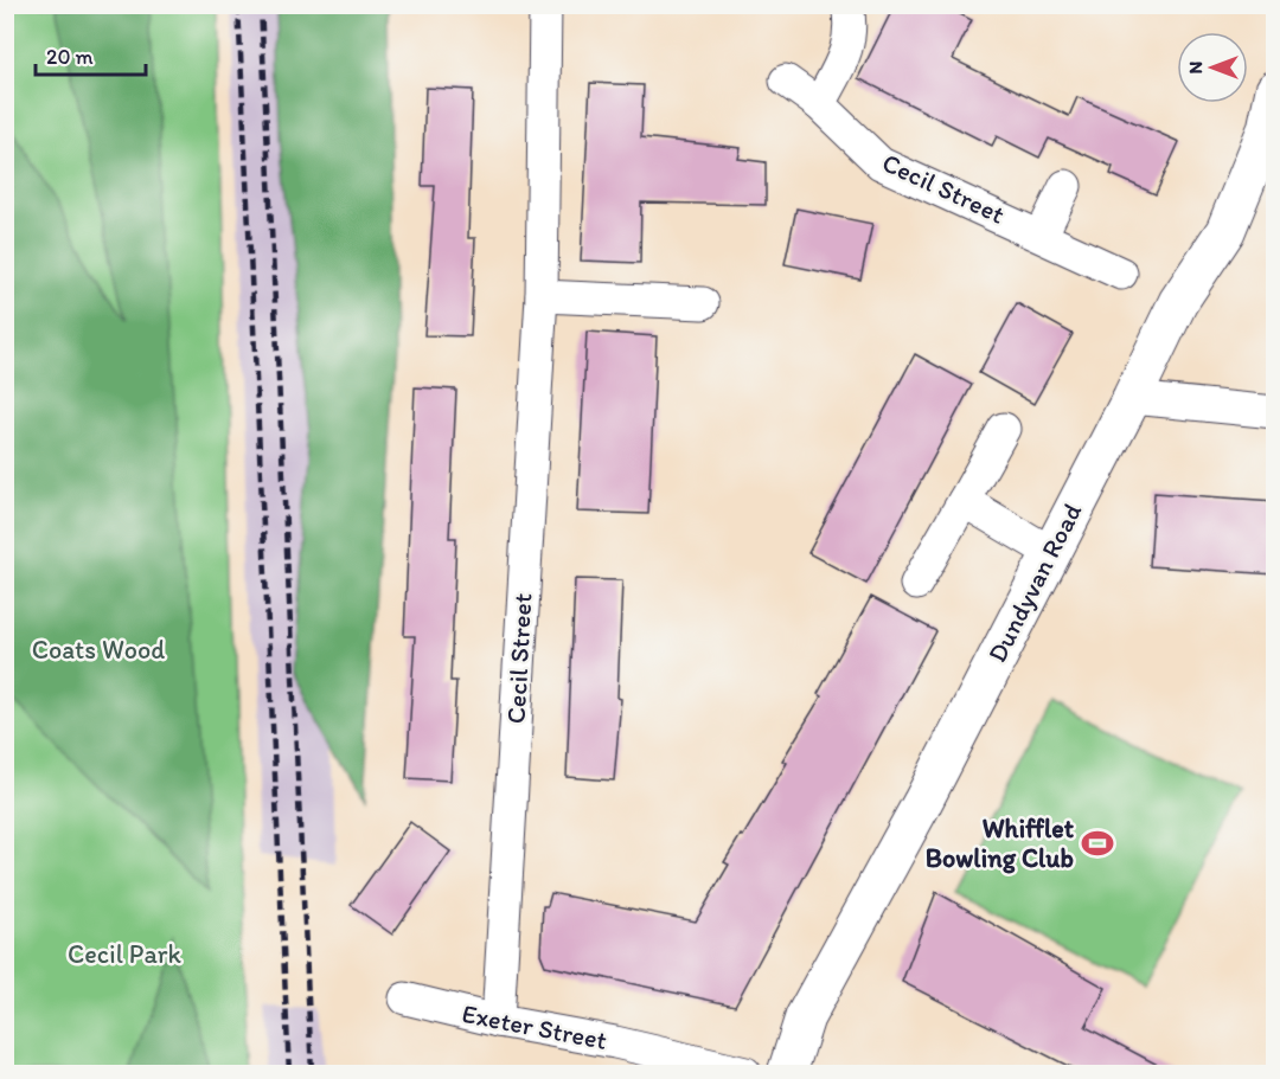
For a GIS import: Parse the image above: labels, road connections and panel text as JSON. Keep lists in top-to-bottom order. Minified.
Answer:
{"streets":{"main road":["Dundyvan Road"],"street":["Cecil Street","Exeter Street"]},"crossings":[["Cecil Street","Exeter Street"]],"parks":["Coats Wood","Cecil Park"],"places":{"sports":["Whifflet Bowling Club"]},"scale_bar":"20 m","north":"left"}
